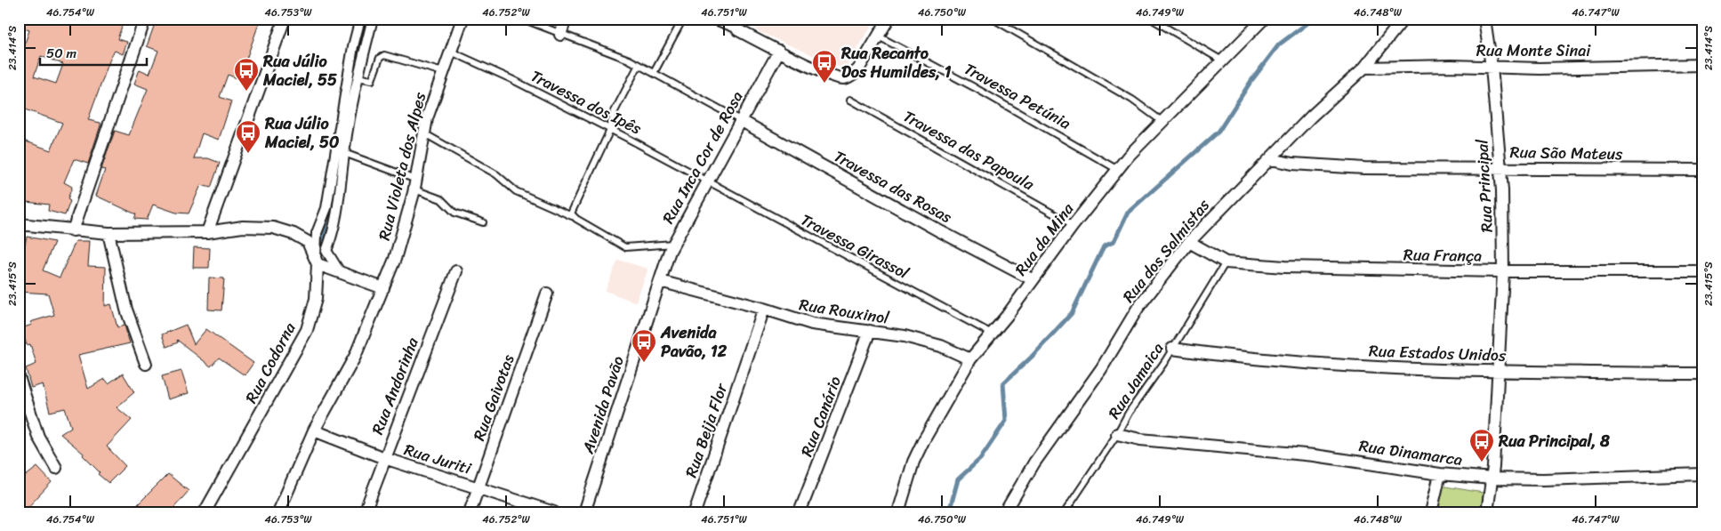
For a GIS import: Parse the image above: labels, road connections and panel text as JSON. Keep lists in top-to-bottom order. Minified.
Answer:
{"streets":{"street":["Rua Monte Sinai","Rua São Mateus","Rua Inca Cor de Rosa","Rua Violeta dos Alpes","Rua Principal","Travessa das Rosas","Rua da Mina","Rua dos Salmistas","Rua França","Rua Rouxinol","Rua Estados Unidos","Rua Codorna","Rua Andorinha","Rua Gaivotas","Avenida Pavão","Rua Canário","Rua Beija Flor","Rua Dinamarca","Rua Juriti"],"lane":["Travessa Petúnia","Travessa dos Ipês","Travessa das Papoula","Travessa Girassol","Rua Jamaica"]},"crossings":[["Rua Monte Sinai","Rua Principal"],["Rua Monte Sinai","Rua dos Salmistas"],["Travessa Petúnia","Rua da Mina"],["Travessa dos Ipês","Rua Inca Cor de Rosa"],["Travessa dos Ipês","Rua Violeta dos Alpes"],["Travessa dos Ipês","Travessa Girassol"],["Travessa das Papoula","Rua da Mina"],["Rua São Mateus","Rua Principal"],["Rua São Mateus","Rua dos Salmistas"],["Rua Inca Cor de Rosa","Travessa das Rosas"],["Rua Inca Cor de Rosa","Travessa Girassol"],["Rua Inca Cor de Rosa","Rua Rouxinol"],["Rua Inca Cor de Rosa","Avenida Pavão"],["Rua Violeta dos Alpes","Rua Juriti"],["Rua Principal","Rua França"],["Rua Principal","Rua Estados Unidos"],["Rua Principal","Rua Dinamarca"],["Travessa das Rosas","Rua da Mina"],["Rua da Mina","Travessa Girassol"],["Rua da Mina","Rua Rouxinol"],["Rua dos Salmistas","Rua França"],["Rua França","Rua Jamaica"],["Rua Rouxinol","Avenida Pavão"],["Rua Rouxinol","Rua Canário"],["Rua Rouxinol","Rua Beija Flor"],["Rua Estados Unidos","Rua Jamaica"],["Rua Jamaica","Rua Dinamarca"],["Rua Andorinha","Rua Juriti"],["Rua Gaivotas","Rua Juriti"]],"places":{"bus stop":["Rua Recanto Dos Humildes, 1","Rua Júlio Maciel, 55","Rua Júlio Maciel, 50","Avenida Pavão, 12","Rua Principal, 8"]},"scale_bar":"50 m","coordinates":["46.754°W","46.753°W","46.752°W","46.751°W","46.750°W","46.749°W","46.748°W","46.747°W","23.414°S","23.415°S"]}
